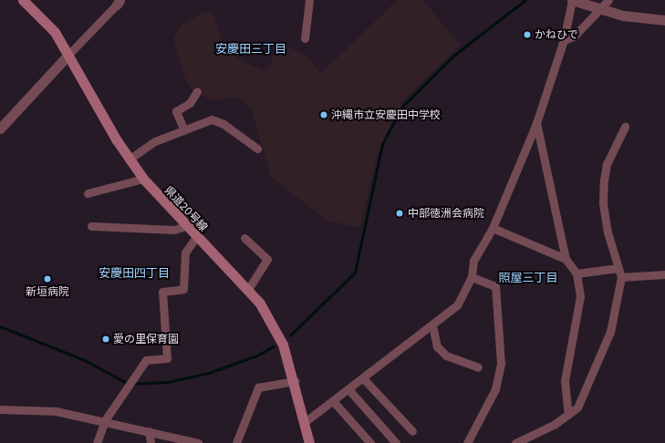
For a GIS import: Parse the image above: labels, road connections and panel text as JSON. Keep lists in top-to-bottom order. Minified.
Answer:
{"streets":{"main road":["県道20号線"]},"districts":["安慶田三丁目","安慶田四丁目","照屋三丁目"],"places":["かねひで","沖縄市立安慶田中学校","中部徳洲会病院","新垣病院","愛の里保育園"]}
